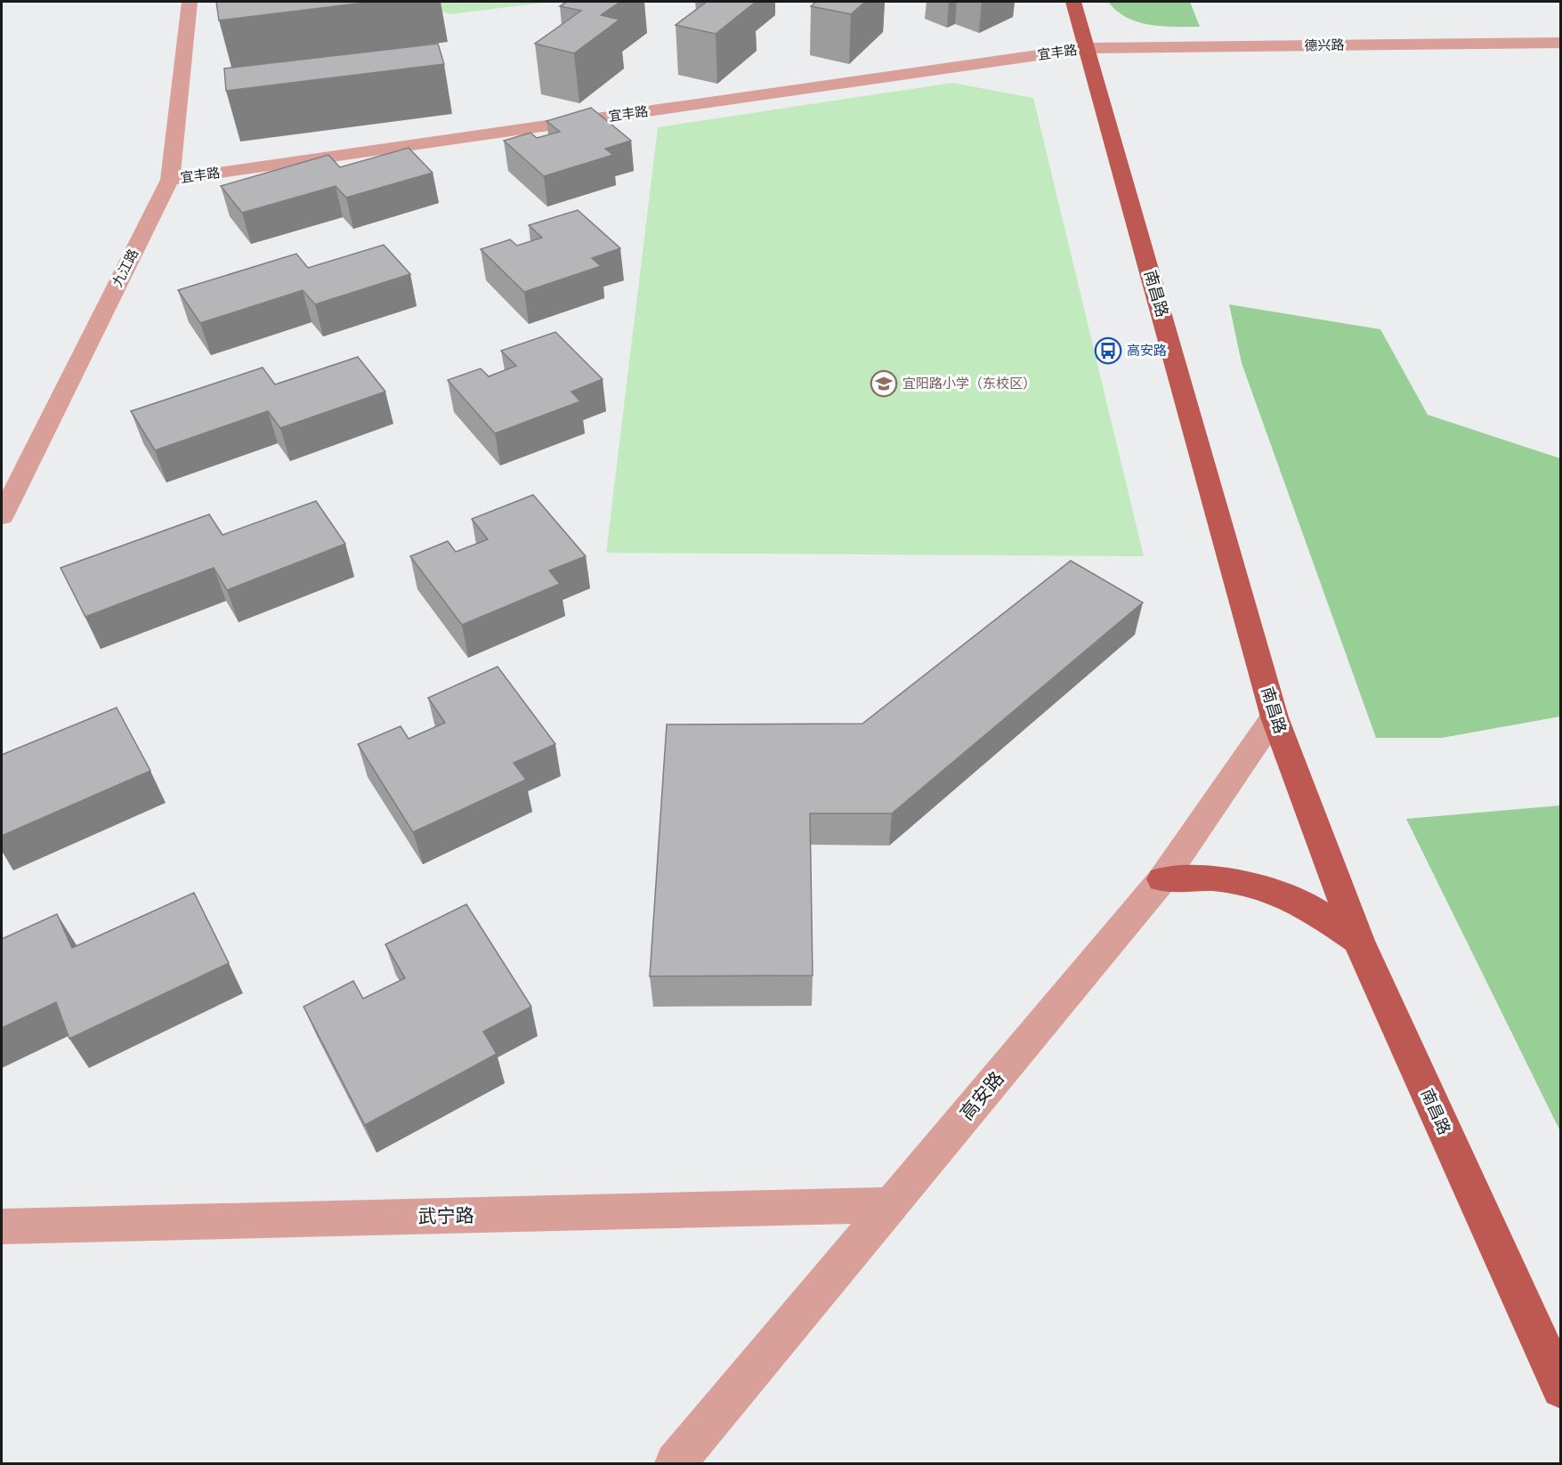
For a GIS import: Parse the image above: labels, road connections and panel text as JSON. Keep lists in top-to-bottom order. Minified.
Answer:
{"streets":{"main road":["南昌路"],"street":["德兴路","宜丰路","九江路","高安路","武宁路"]},"crossings":[["德兴路","宜丰路"],["德兴路","南昌路"],["宜丰路","九江路"],["宜丰路","南昌路"],["南昌路","高安路"],["高安路","武宁路"]],"places":{"bus stop":["高安路"],"school or university":["宜阳路小学（东校区）"]}}
